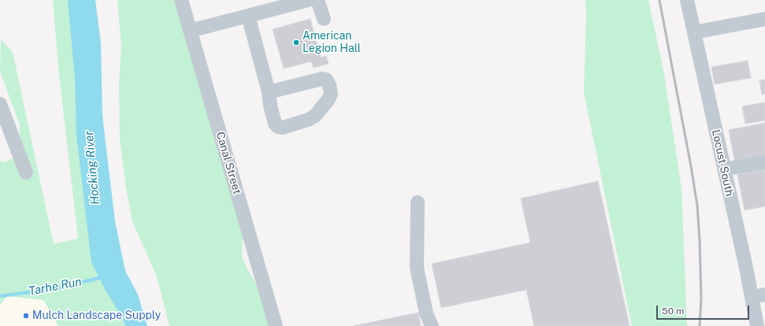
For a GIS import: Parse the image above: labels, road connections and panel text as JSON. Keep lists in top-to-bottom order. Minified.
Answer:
{"streets":{"street":["Canal Street","Locust South"]},"water":["Hocking River","Tarhe Run"],"places":["American Legion Hall","Mulch Landscape Supply"],"scale_bar":"50 m"}
